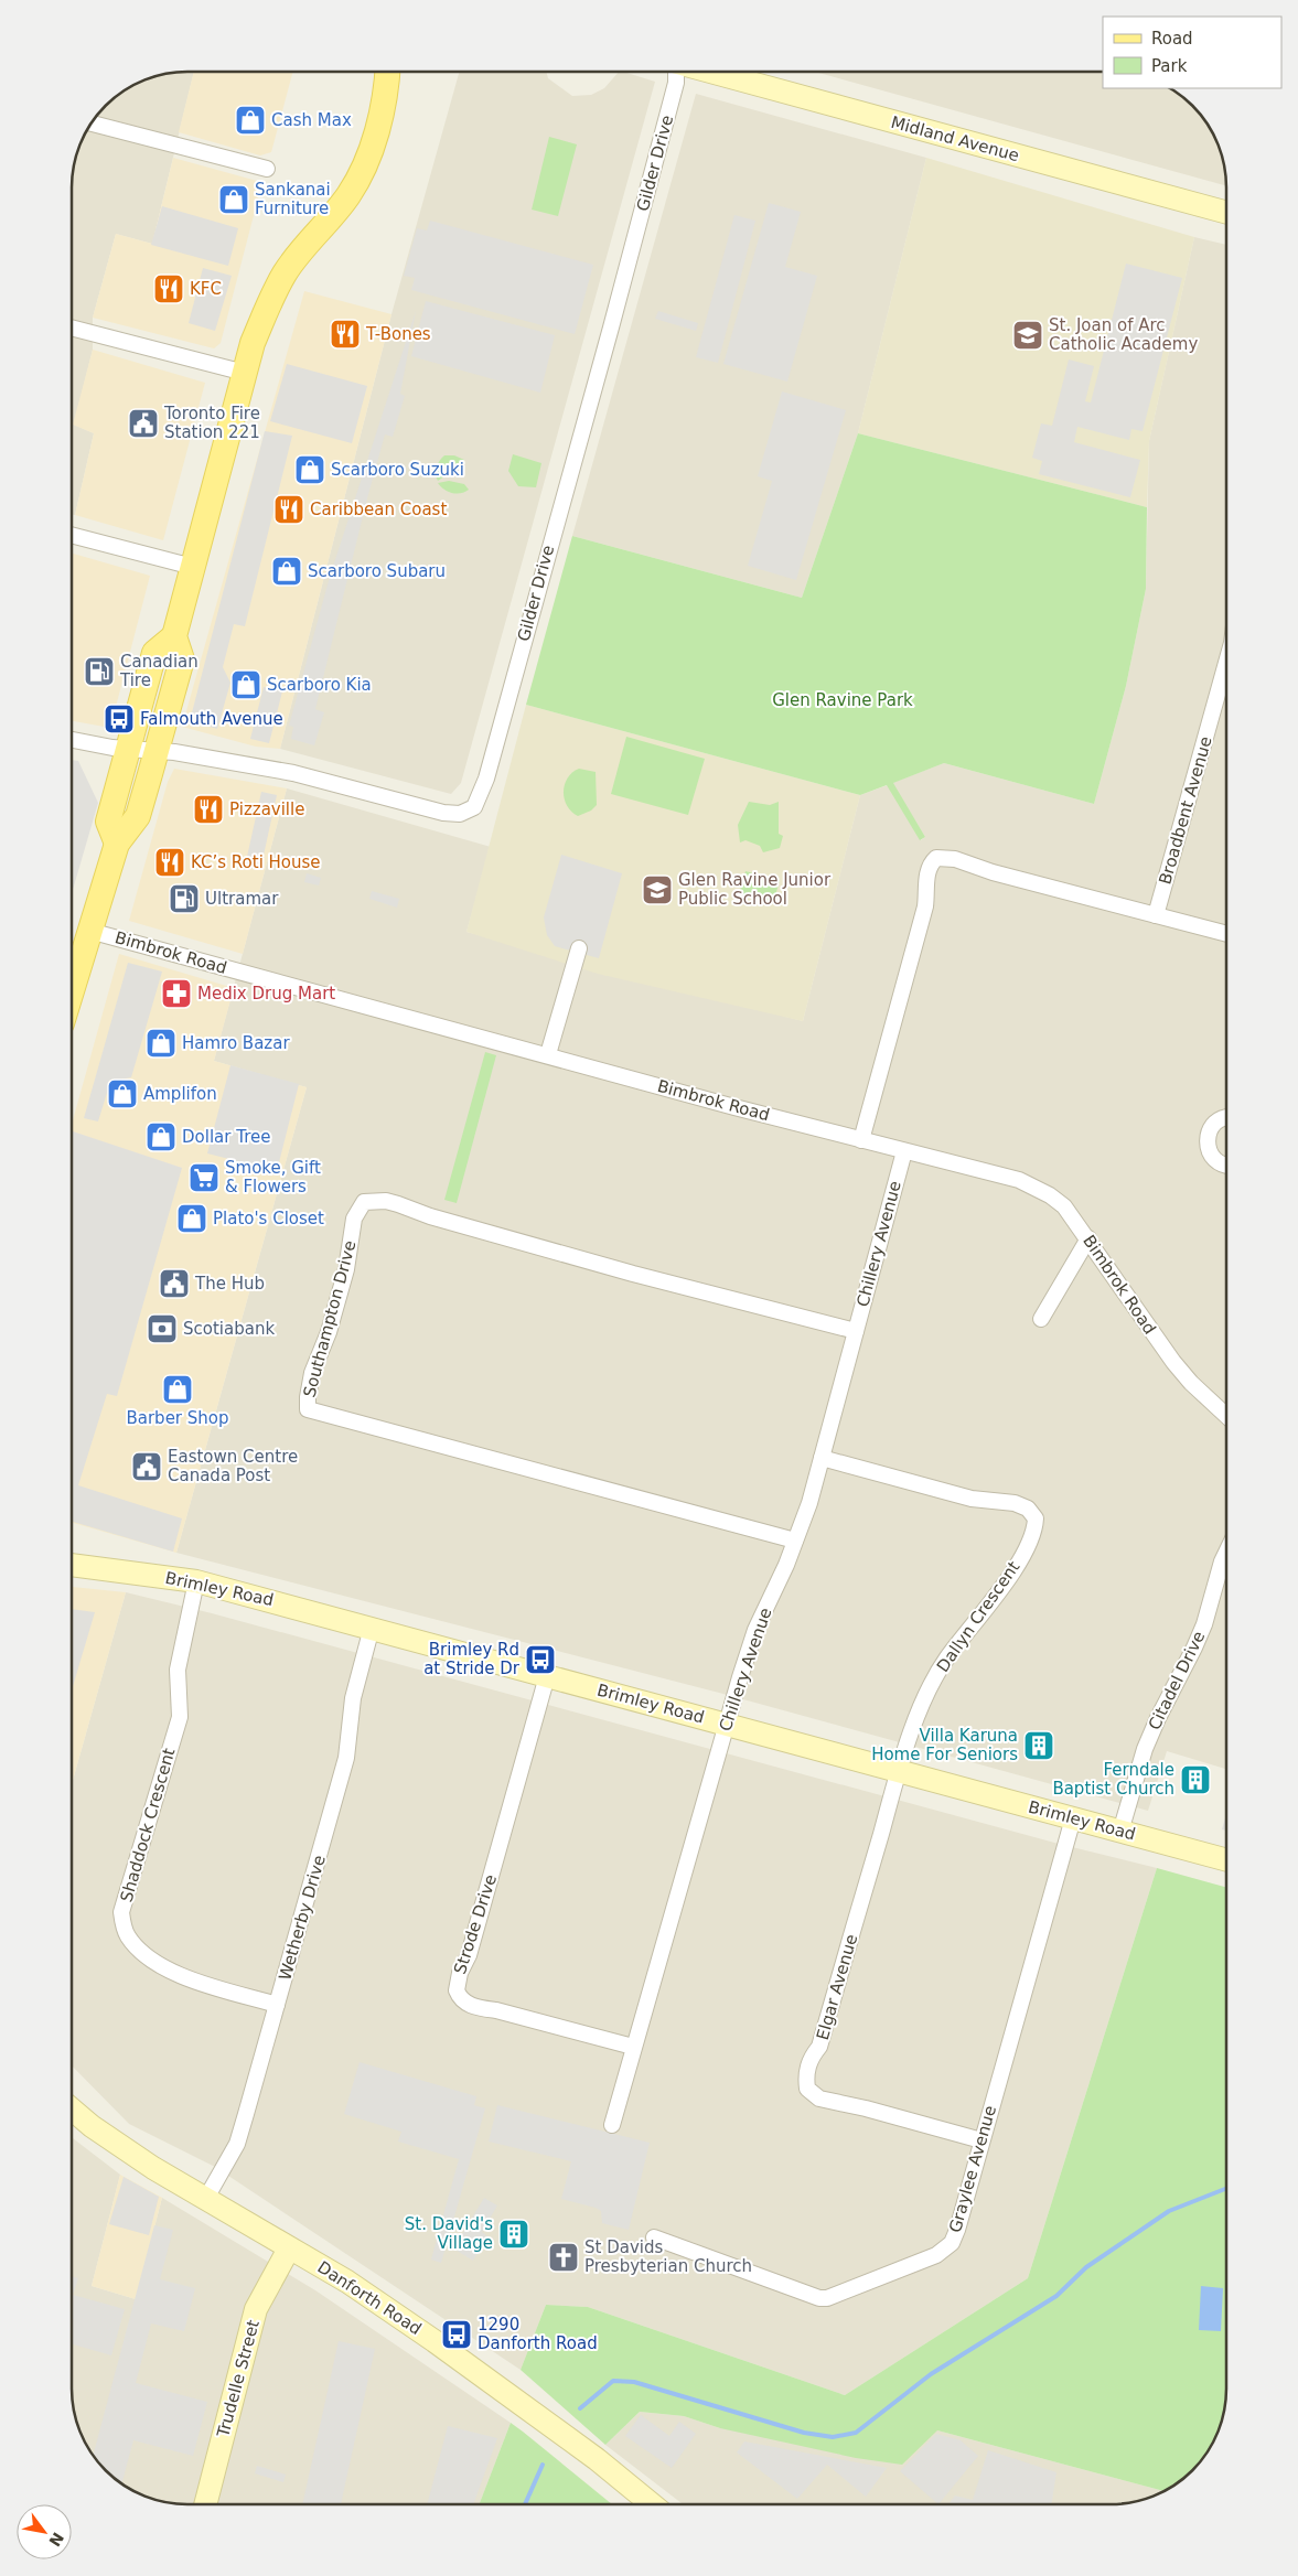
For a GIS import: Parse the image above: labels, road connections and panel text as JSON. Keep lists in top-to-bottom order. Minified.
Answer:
{"streets":{"main road":["Midland Avenue","Brimley Road","Danforth Road","Trudelle Street"],"street":["Gilder Drive","Broadbent Avenue","Bimbrok Road","Chillery Avenue","Southampton Drive","Dallyn Crescent","Citadel Drive","Shaddock Crescent","Wetherby Drive","Strode Drive","Elgar Avenue","Graylee Avenue"]},"crossings":[["Bimbrok Road","Chillery Avenue"],["Chillery Avenue","Southampton Drive"],["Chillery Avenue","Brimley Road"],["Chillery Avenue","Dallyn Crescent"],["Chillery Avenue","Strode Drive"],["Brimley Road","Dallyn Crescent"],["Brimley Road","Citadel Drive"],["Brimley Road","Shaddock Crescent"],["Brimley Road","Wetherby Drive"],["Brimley Road","Strode Drive"],["Brimley Road","Elgar Avenue"],["Brimley Road","Graylee Avenue"],["Dallyn Crescent","Elgar Avenue"],["Shaddock Crescent","Wetherby Drive"],["Wetherby Drive","Danforth Road"],["Elgar Avenue","Graylee Avenue"],["Danforth Road","Trudelle Street"]],"parks":["Glen Ravine Park"],"places":{"shop":["Cash Max","Sankanai Furniture","Scarboro Suzuki","Scarboro Subaru","Scarboro Kia","Hamro Bazar","Amplifon","Dollar Tree","Plato's Closet","Barber Shop"],"restaurant":["KFC","T-Bones","Caribbean Coast","Pizzaville","KC’s Roti House"],"school or university":["St. Joan of Arc Catholic Academy","Glen Ravine Junior Public School"],"public building":["Toronto Fire Station 221","The Hub","Eastown Centre Canada Post"],"fuel station":["Canadian Tire","Ultramar"],"bus stop":["Falmouth Avenue","Brimley Rd at Stride Dr","1290 Danforth Road"],"pharmacy":["Medix Drug Mart"],"supermarket":["Smoke, Gift & Flowers"],"bank":["Scotiabank"],"building":["Villa Karuna Home For Seniors","Ferndale Baptist Church","St. David's Village"],"church":["St Davids Presbyterian Church"]},"legend":["Road","Park"],"north":"bottom right"}
